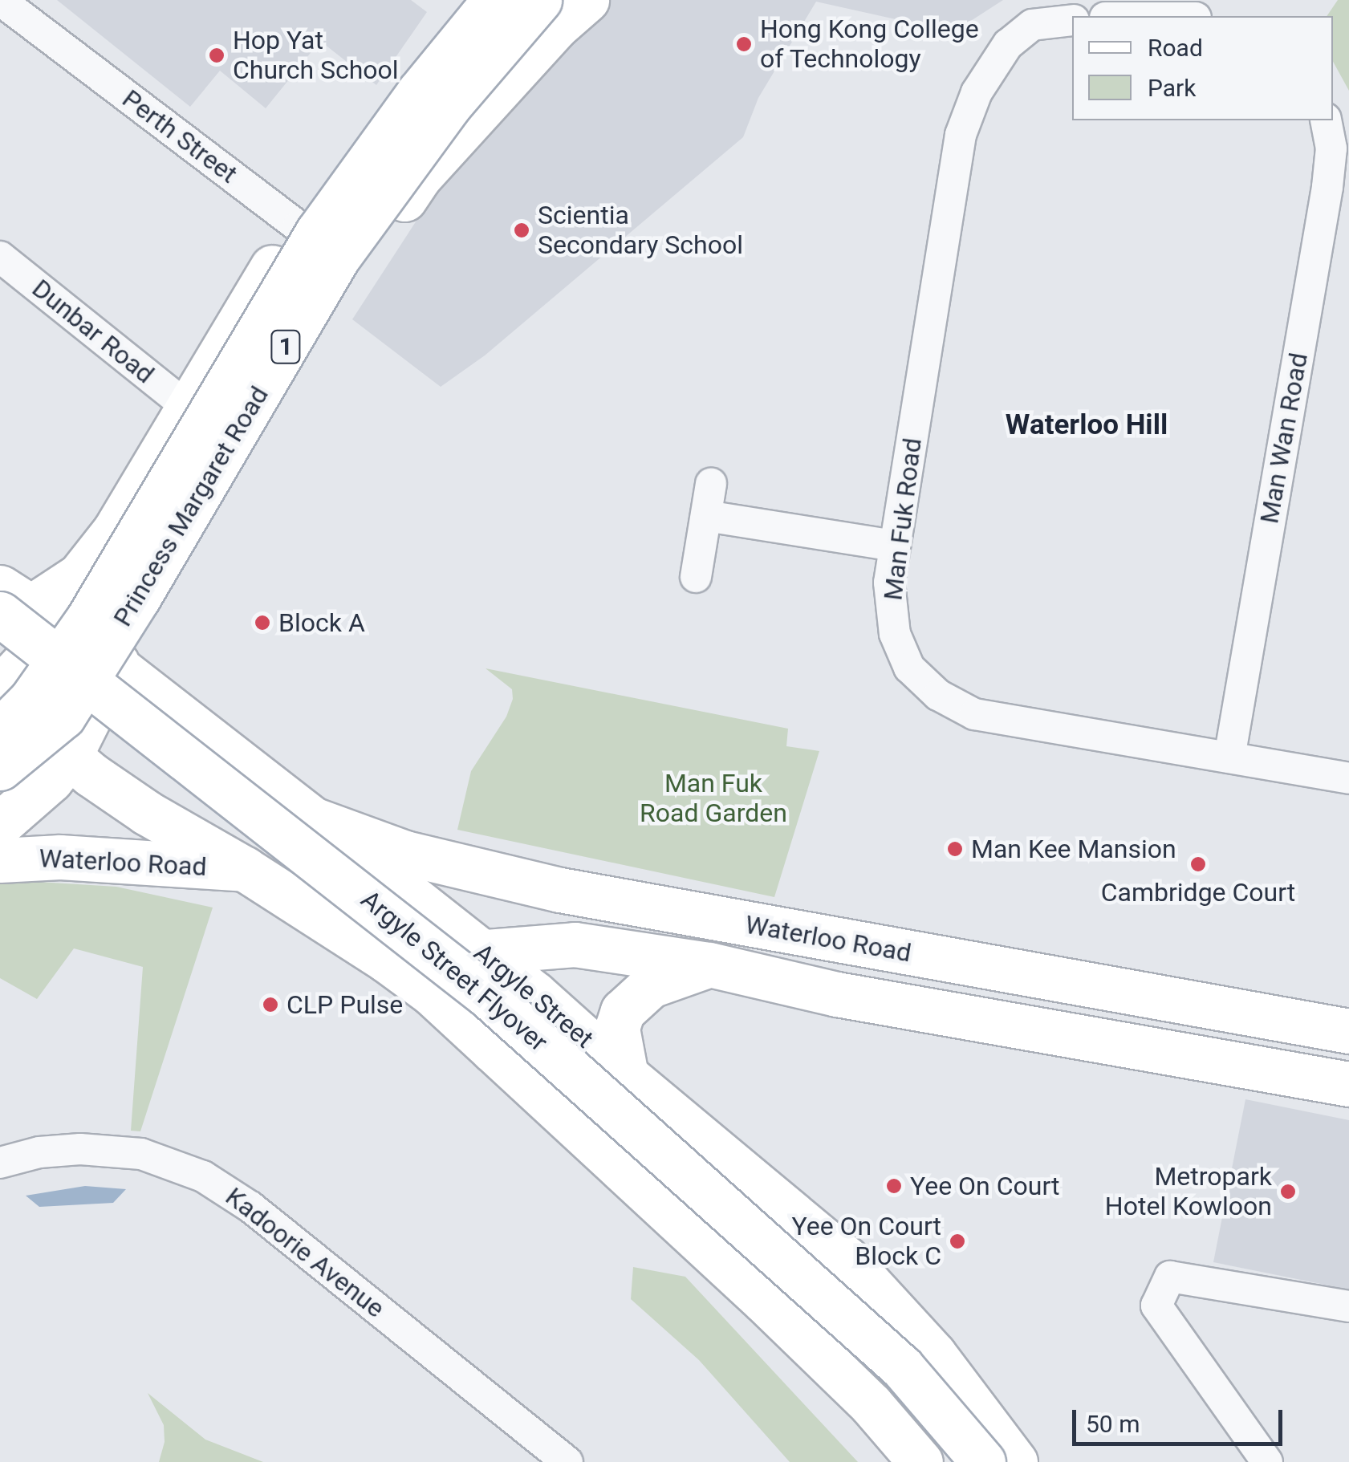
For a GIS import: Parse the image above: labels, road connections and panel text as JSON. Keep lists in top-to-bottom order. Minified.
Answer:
{"streets":{"main road":["1","Princess Margaret Road","Waterloo Road","Argyle Street Flyover","Argyle Street"],"street":["Perth Street","Dunbar Road","Man Wan Road","Man Fuk Road","Kadoorie Avenue"]},"crossings":[["Perth Street","Princess Margaret Road"],["Dunbar Road","Princess Margaret Road"],["Man Wan Road","Man Fuk Road"],["Princess Margaret Road","Argyle Street Flyover"],["Princess Margaret Road","Argyle Street"],["Waterloo Road","Argyle Street"],["Argyle Street Flyover","Argyle Street"]],"districts":["Waterloo Hill"],"parks":["Man Fuk Road Garden"],"places":["Hong Kong College of Technology","Hop Yat Church School","Scientia Secondary School","Block A","Man Kee Mansion","Cambridge Court","CLP Pulse","Yee On Court","Metropark Hotel Kowloon","Yee On Court Block C"],"legend":["Road","Park"],"scale_bar":"50 m"}
